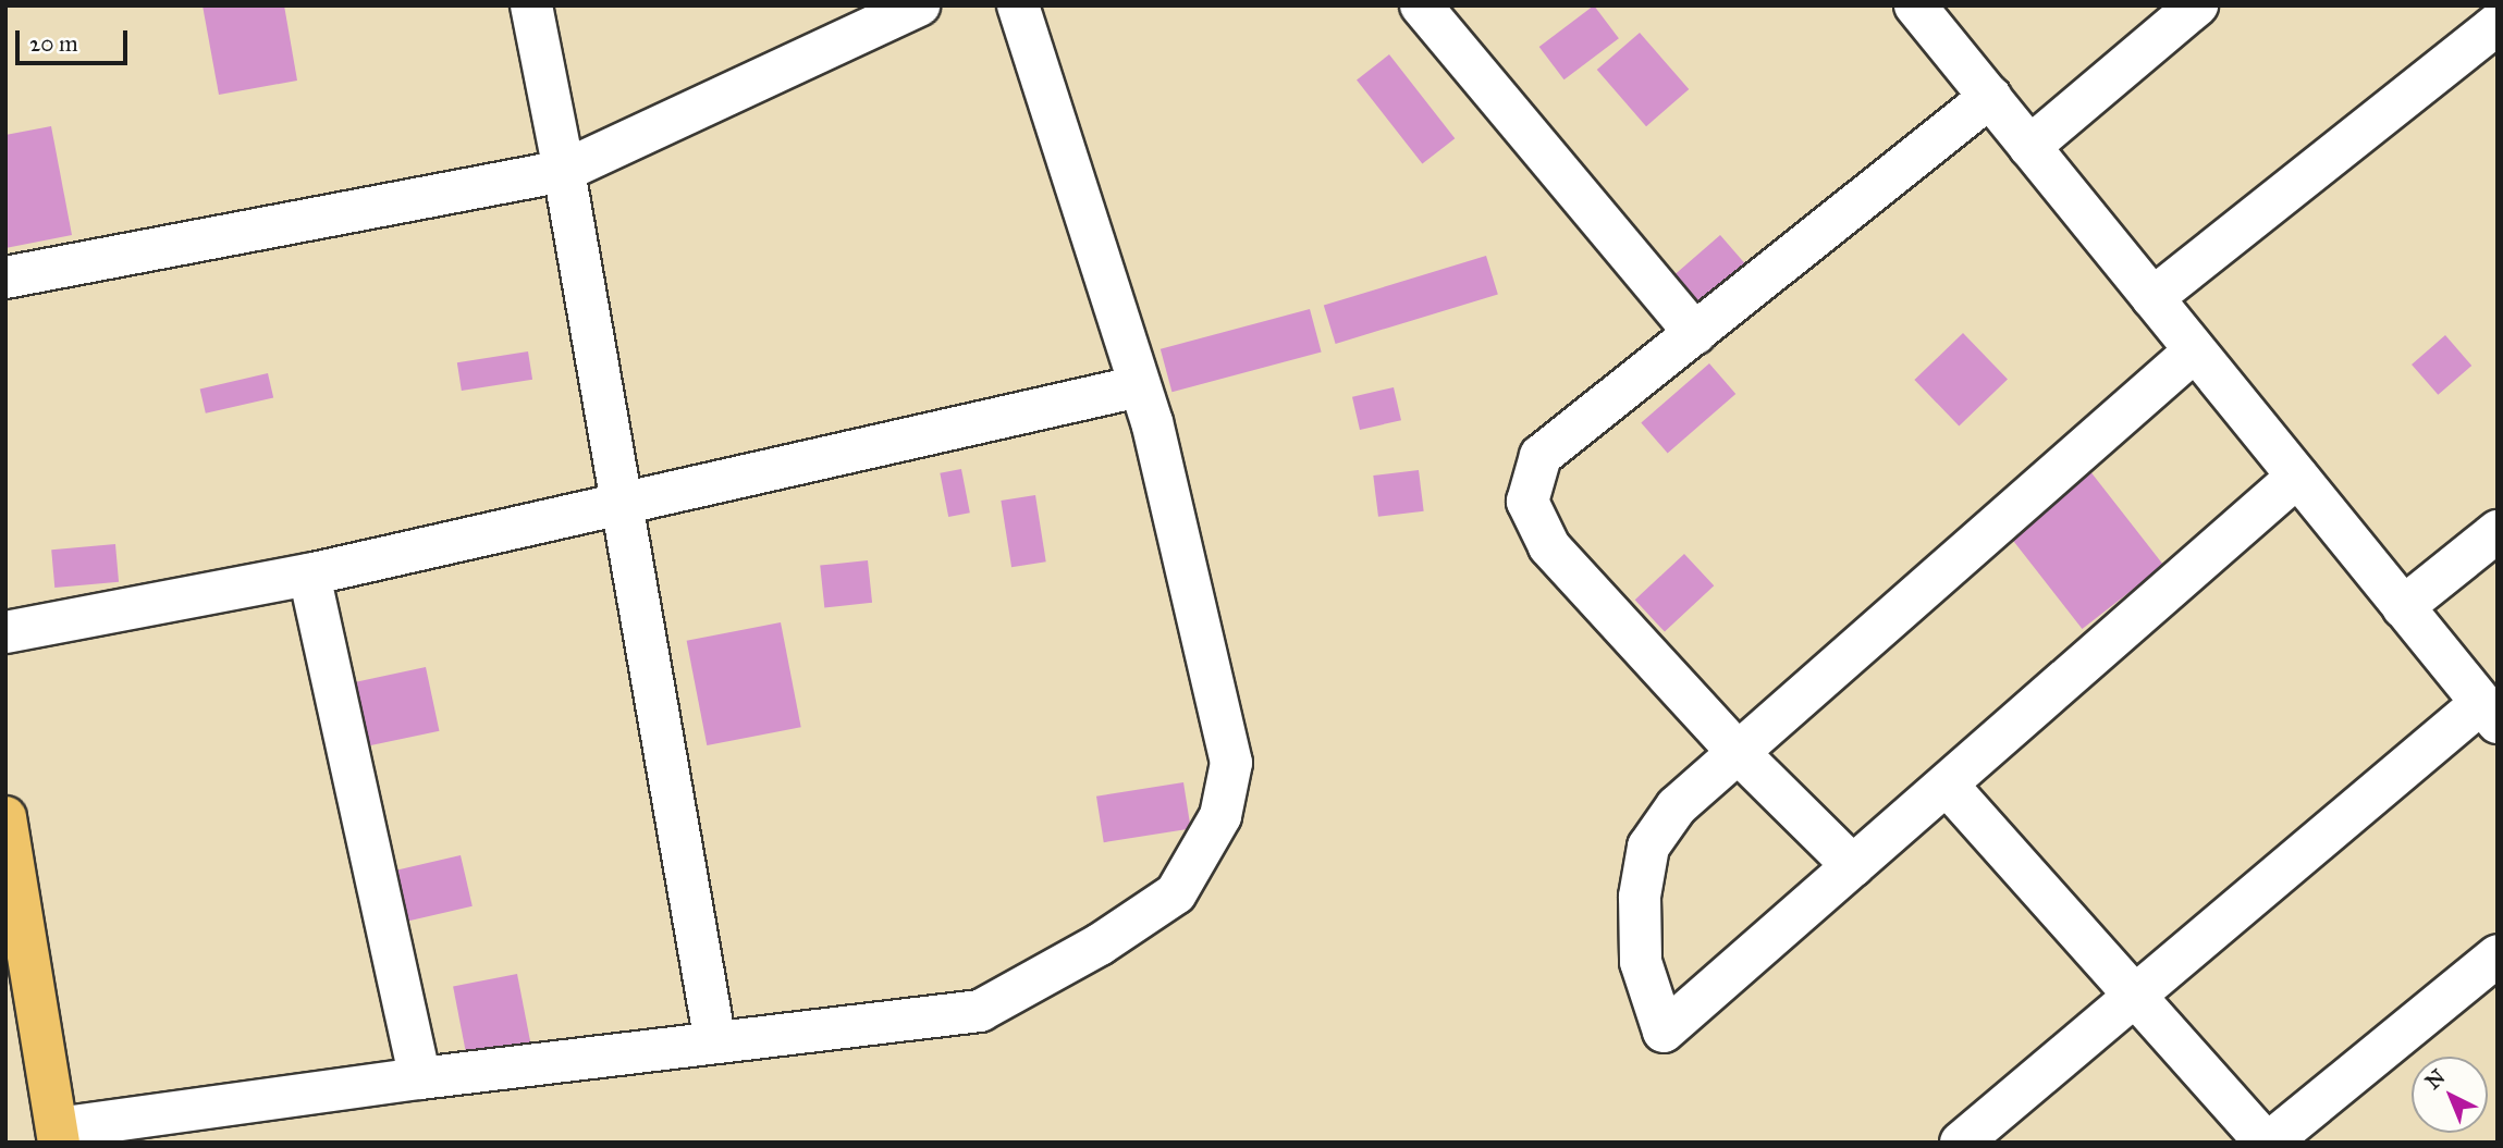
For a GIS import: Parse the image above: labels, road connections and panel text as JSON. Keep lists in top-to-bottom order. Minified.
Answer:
{"scale_bar":"20 m","north":"top left"}
